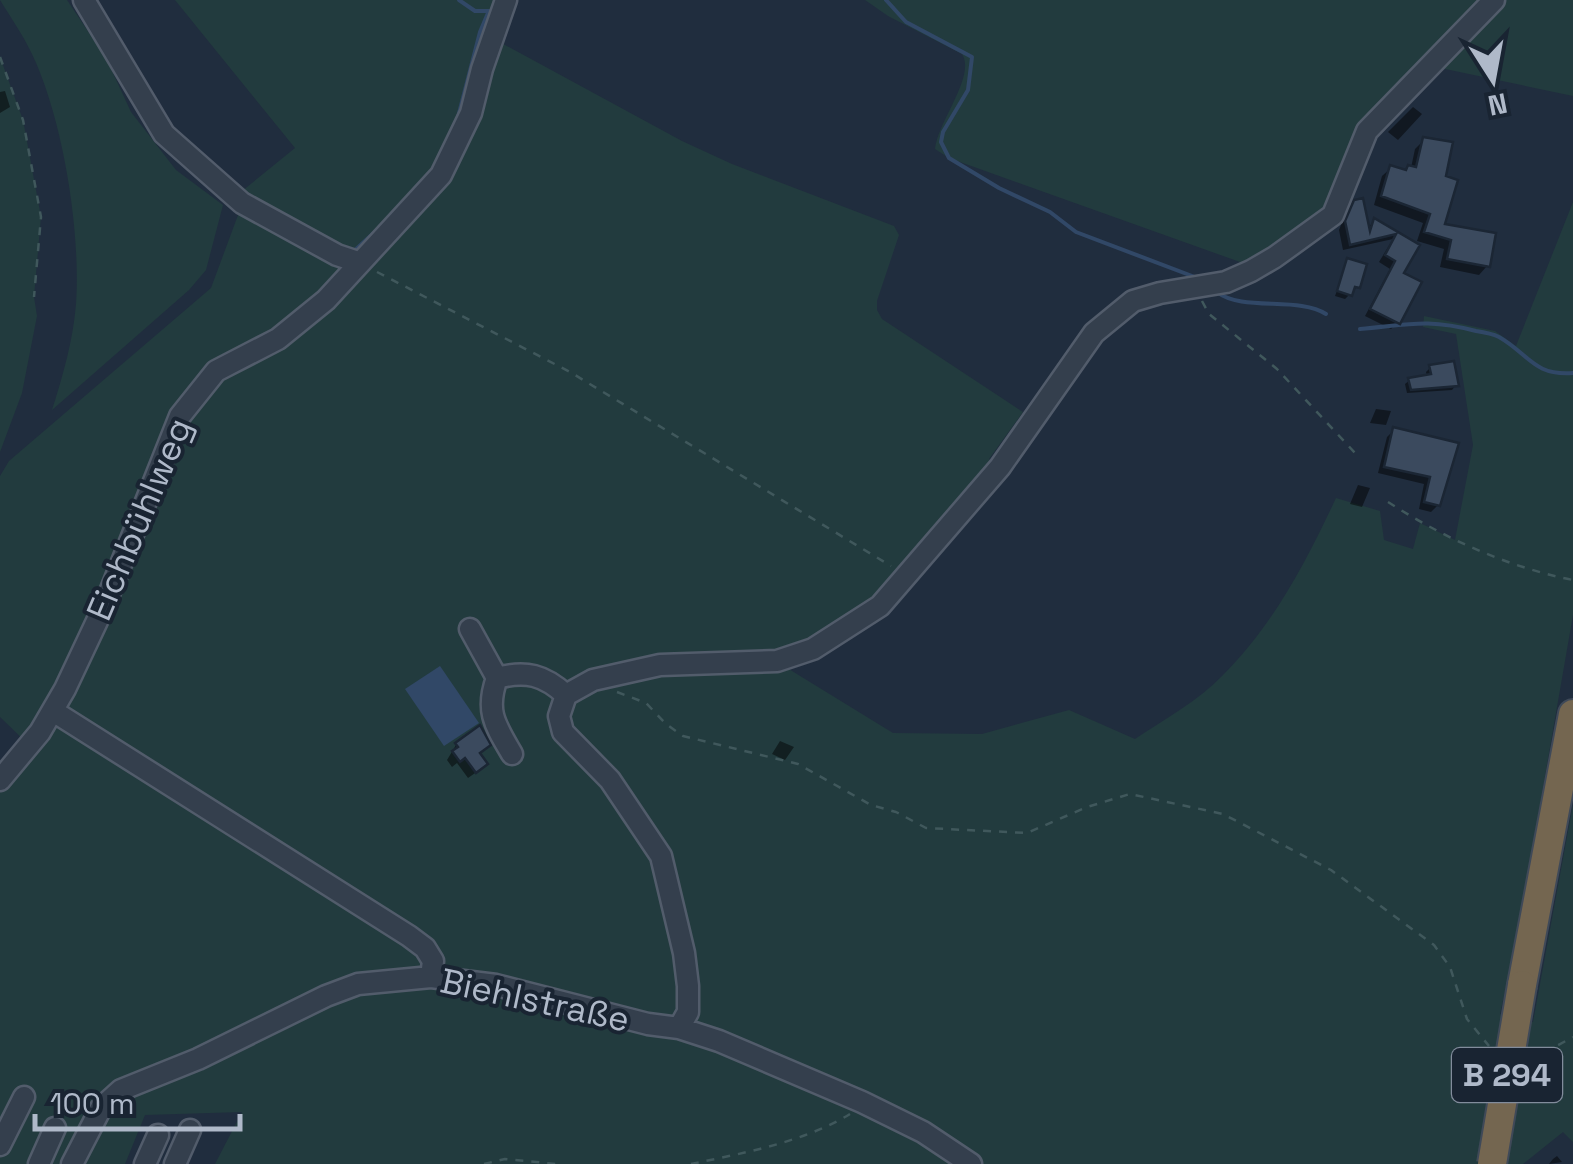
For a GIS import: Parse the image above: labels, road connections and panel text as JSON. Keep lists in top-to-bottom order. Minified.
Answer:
{"streets":{"highway":["B 294"],"street":["Eichbühlweg","Biehlstraße"]},"scale_bar":"100 m","north":"bottom"}
